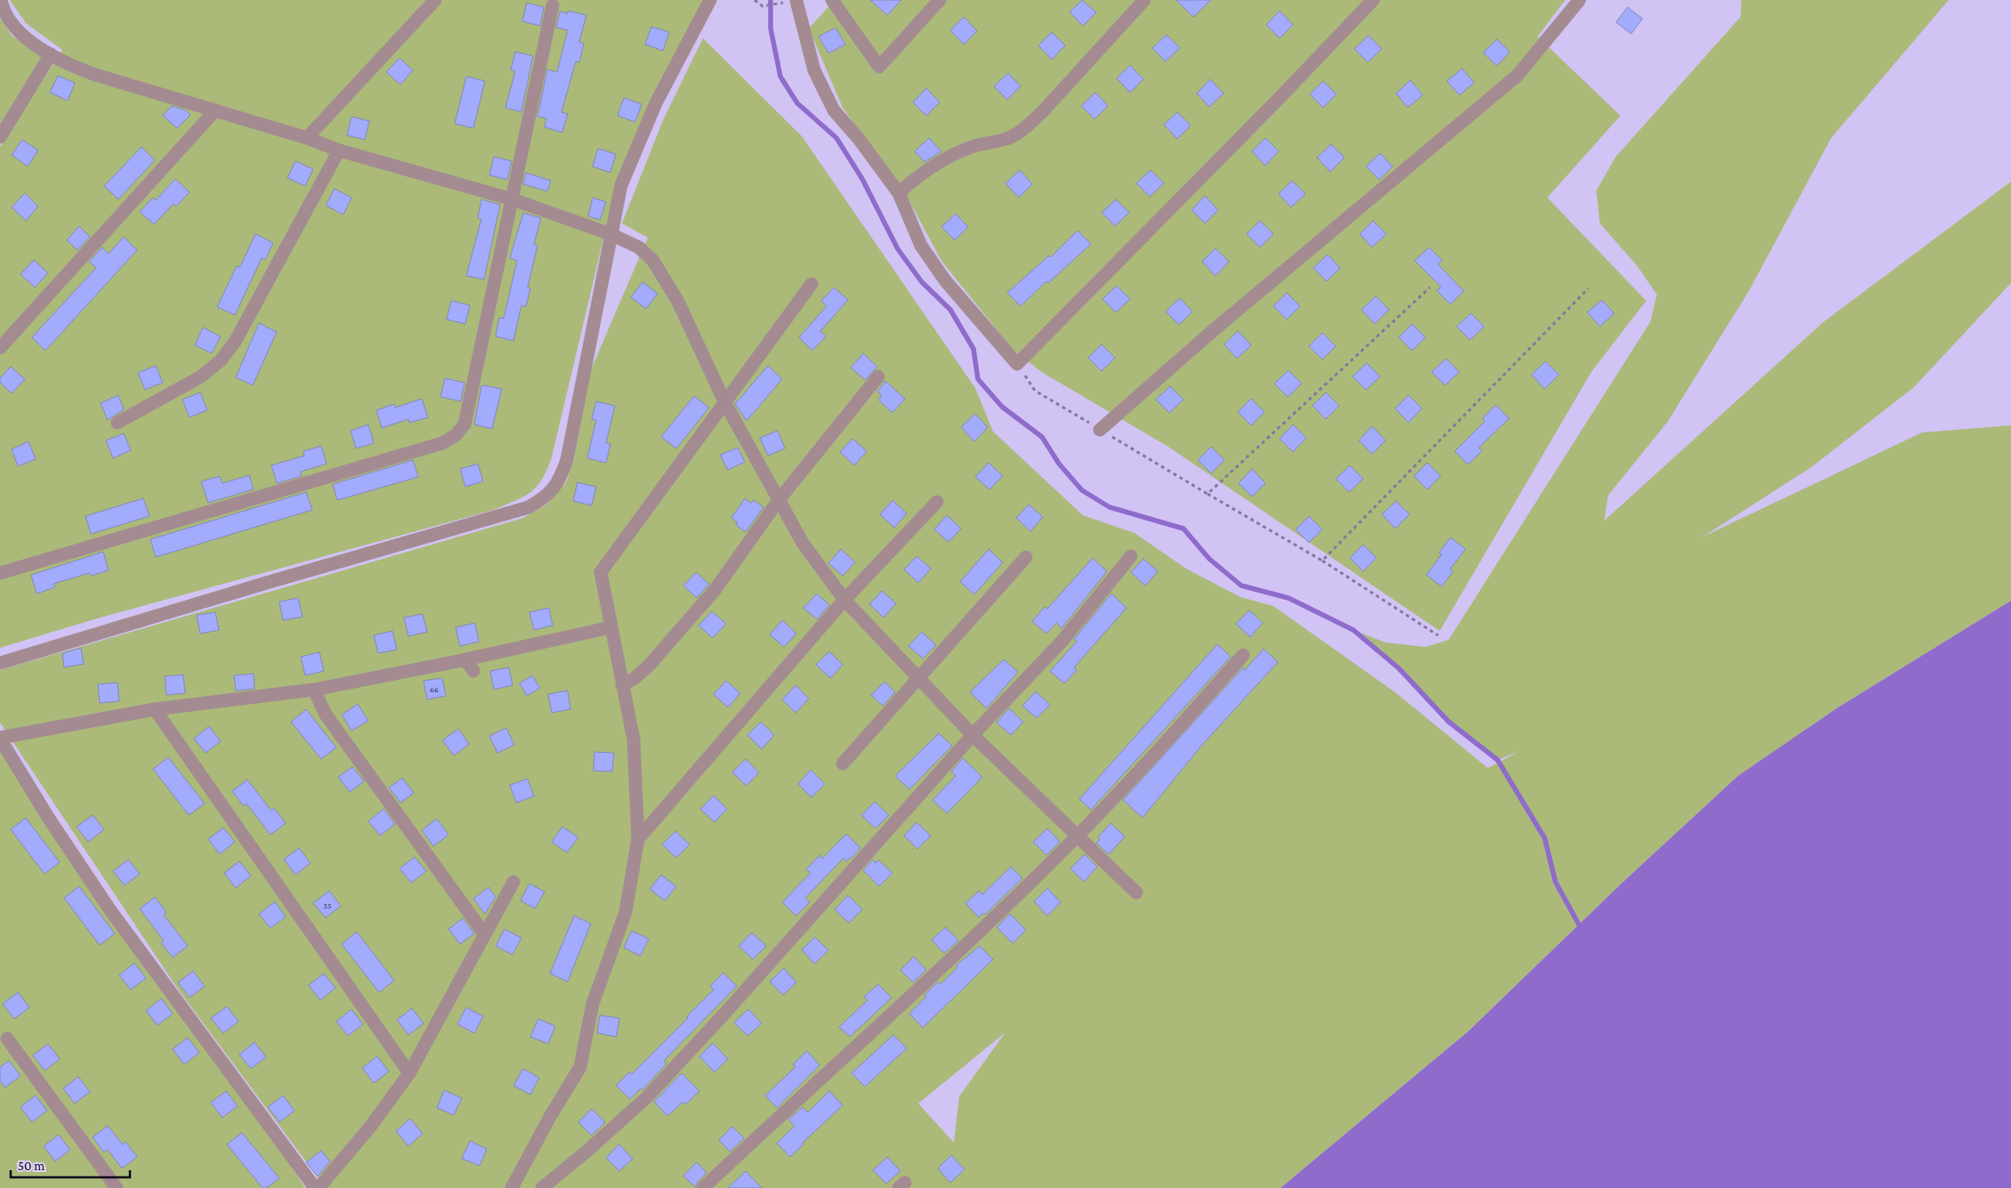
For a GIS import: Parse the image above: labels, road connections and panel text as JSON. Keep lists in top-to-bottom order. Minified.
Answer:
{"house_numbers":["66","35"],"scale_bar":"50 m"}
